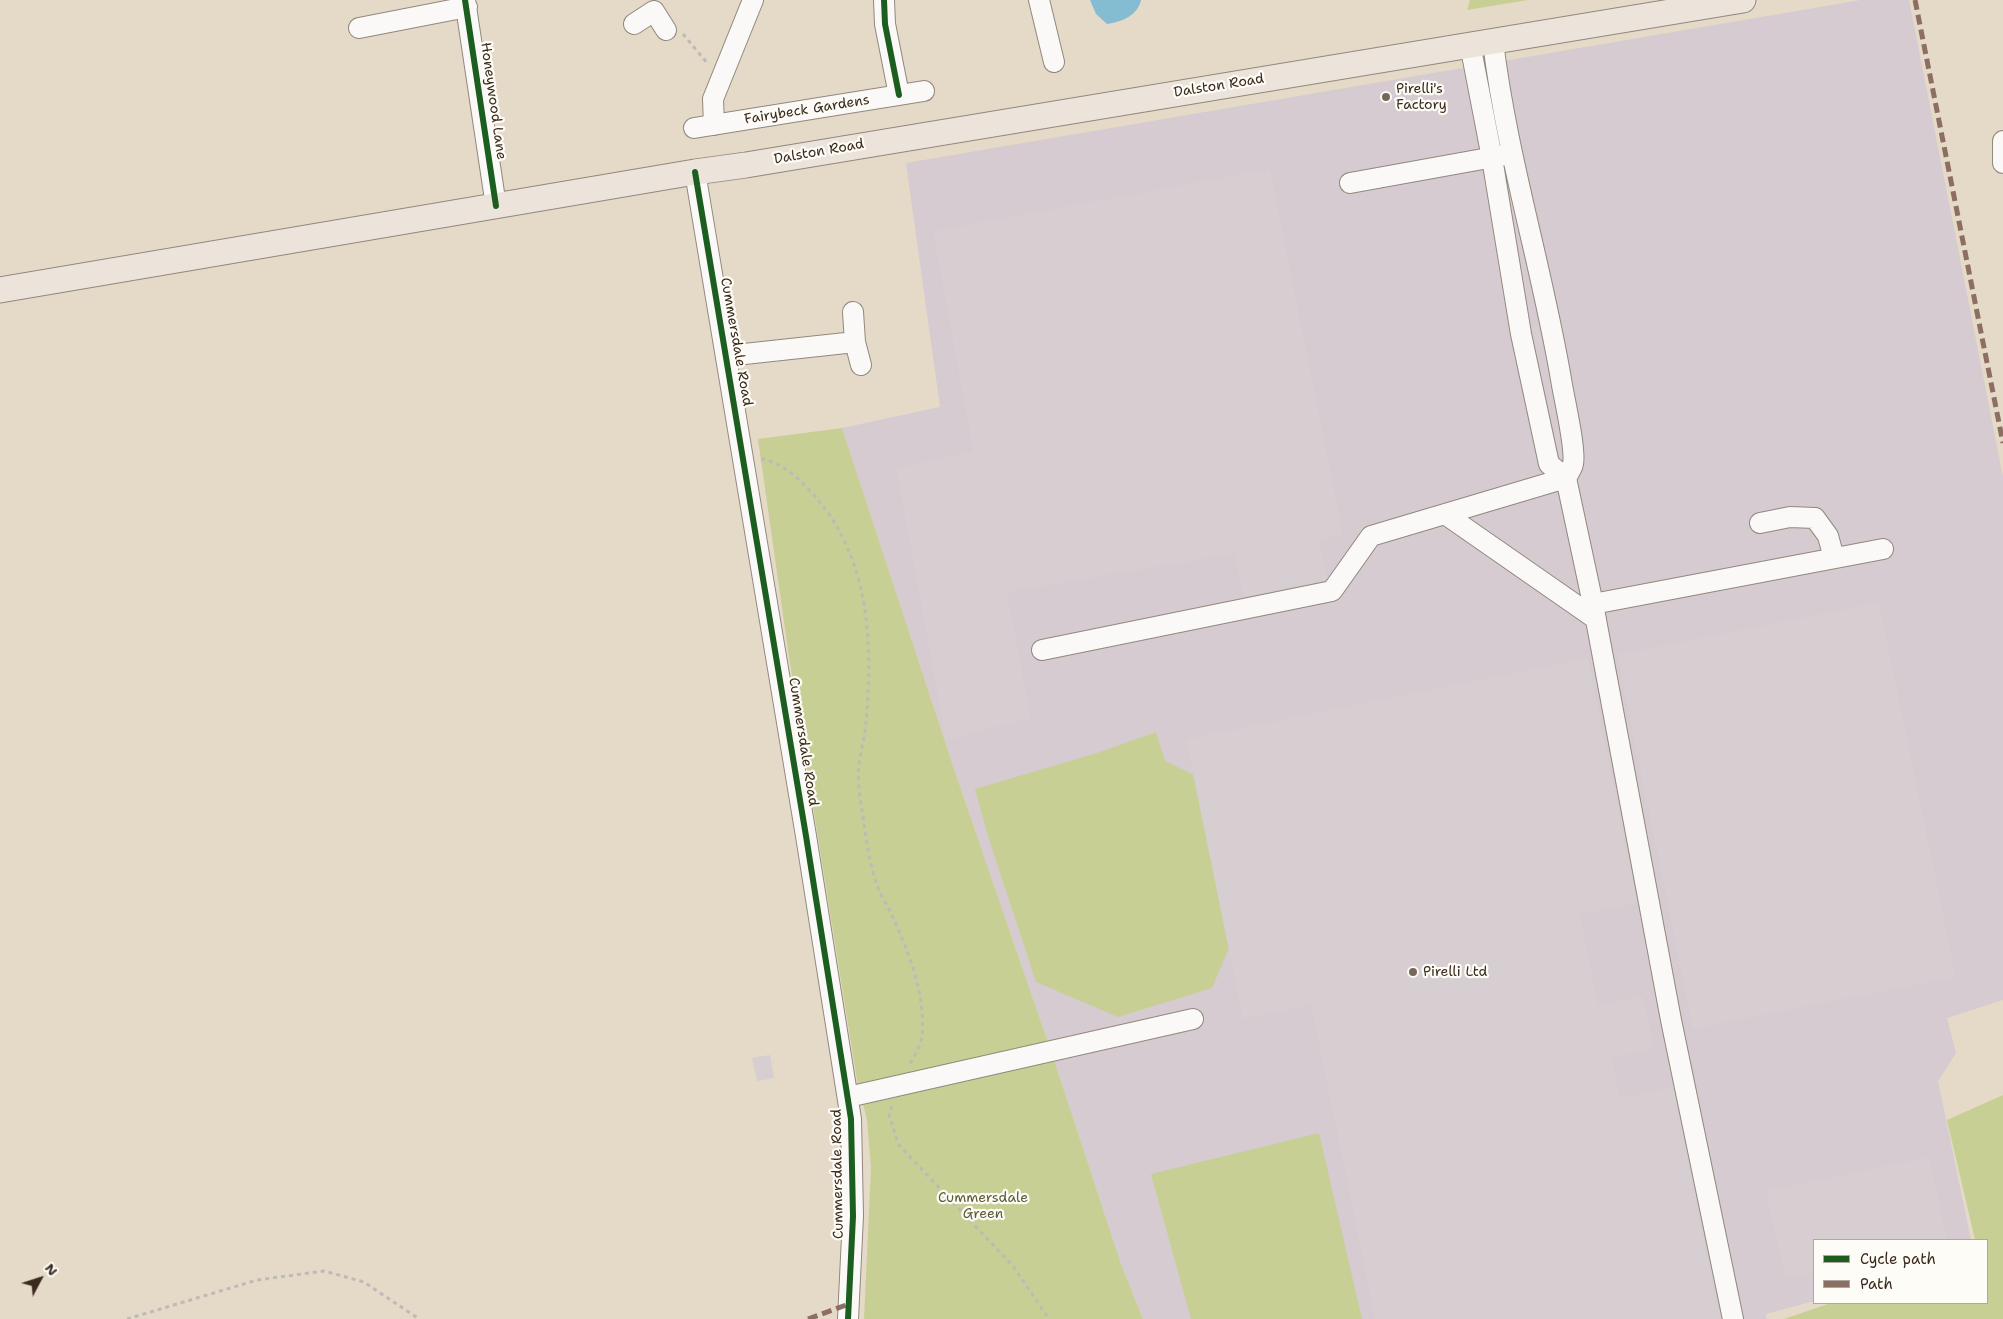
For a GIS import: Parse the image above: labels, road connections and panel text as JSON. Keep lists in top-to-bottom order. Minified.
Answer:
{"streets":{"main road":["Dalston Road"],"street":["Honeywood Lane","Fairybeck Gardens","Cummersdale Road"]},"crossings":[["Dalston Road","Honeywood Lane"],["Dalston Road","Cummersdale Road"]],"parks":["Cummersdale Green"],"places":["Pirelli's Factory","Pirelli Ltd"],"legend":["Cycle path","Path"],"north":"top right"}
